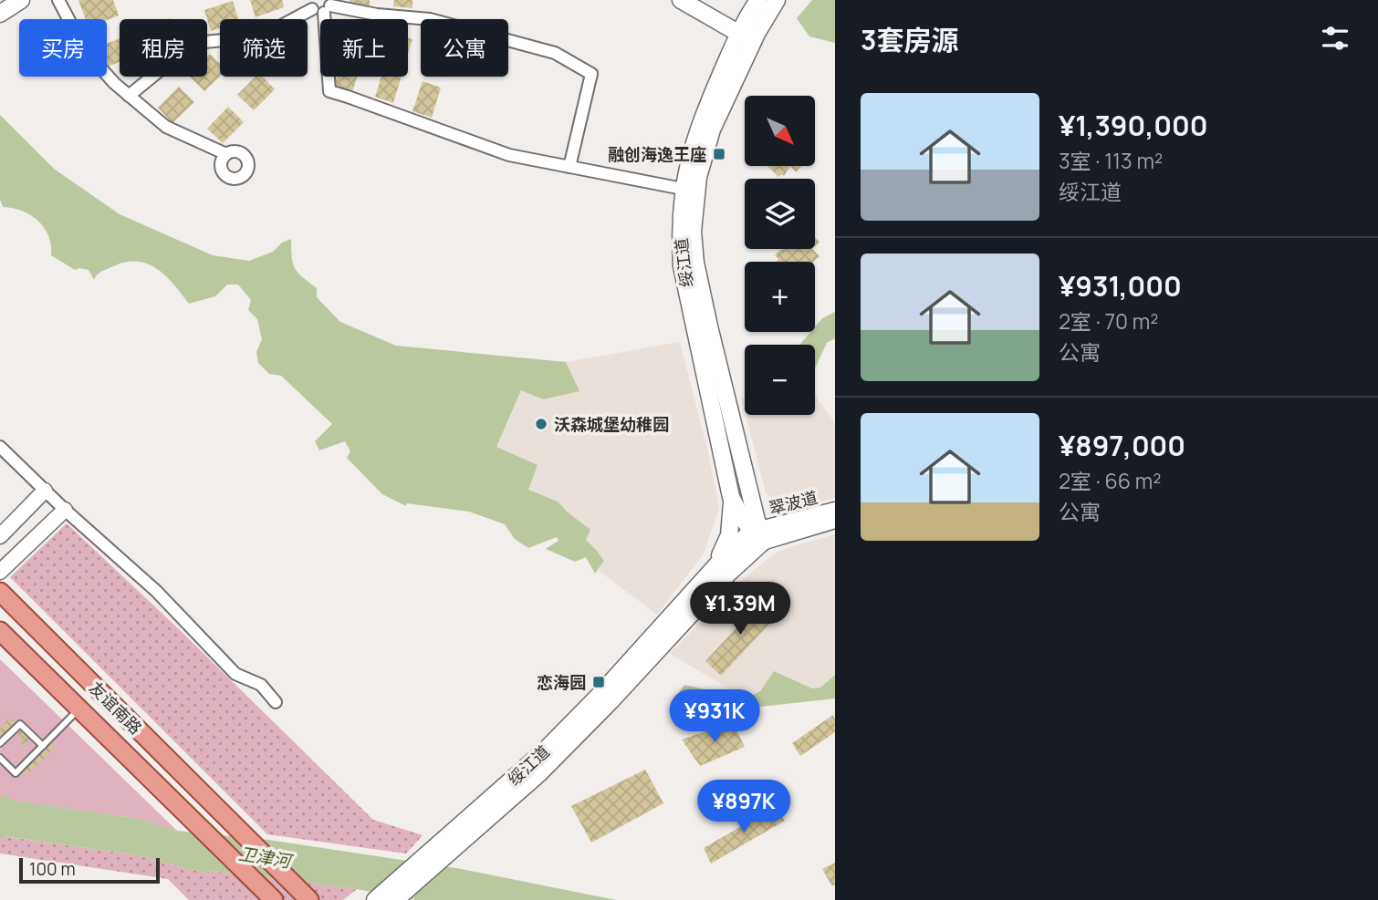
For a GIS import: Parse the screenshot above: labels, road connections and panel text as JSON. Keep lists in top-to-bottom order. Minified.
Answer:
{"streets":{"main road":["绥江道","友谊南路"],"street":["翠波道"]},"crossings":[["绥江道","翠波道"]],"water":["卫津河"],"places":{"transit":["融创海逸王座","恋海园"],"other":["沃森城堡幼稚园"]},"scale_bar":"100 m","north":"bottom right","page":{"heading":"3套房源","chip":["买房","租房","筛选","新上","公寓"],"list":[{"name":"¥1,390,000","note":"3室 · 113 m² · 绥江道"},{"name":"¥931,000","note":"2室 · 70 m² · 公寓"},{"name":"¥897,000","note":"2室 · 66 m² · 公寓"}],"map_buttons":["+","−"],"price":["¥1.39M","¥931K","¥897K"],"scale":"100 m"}}
